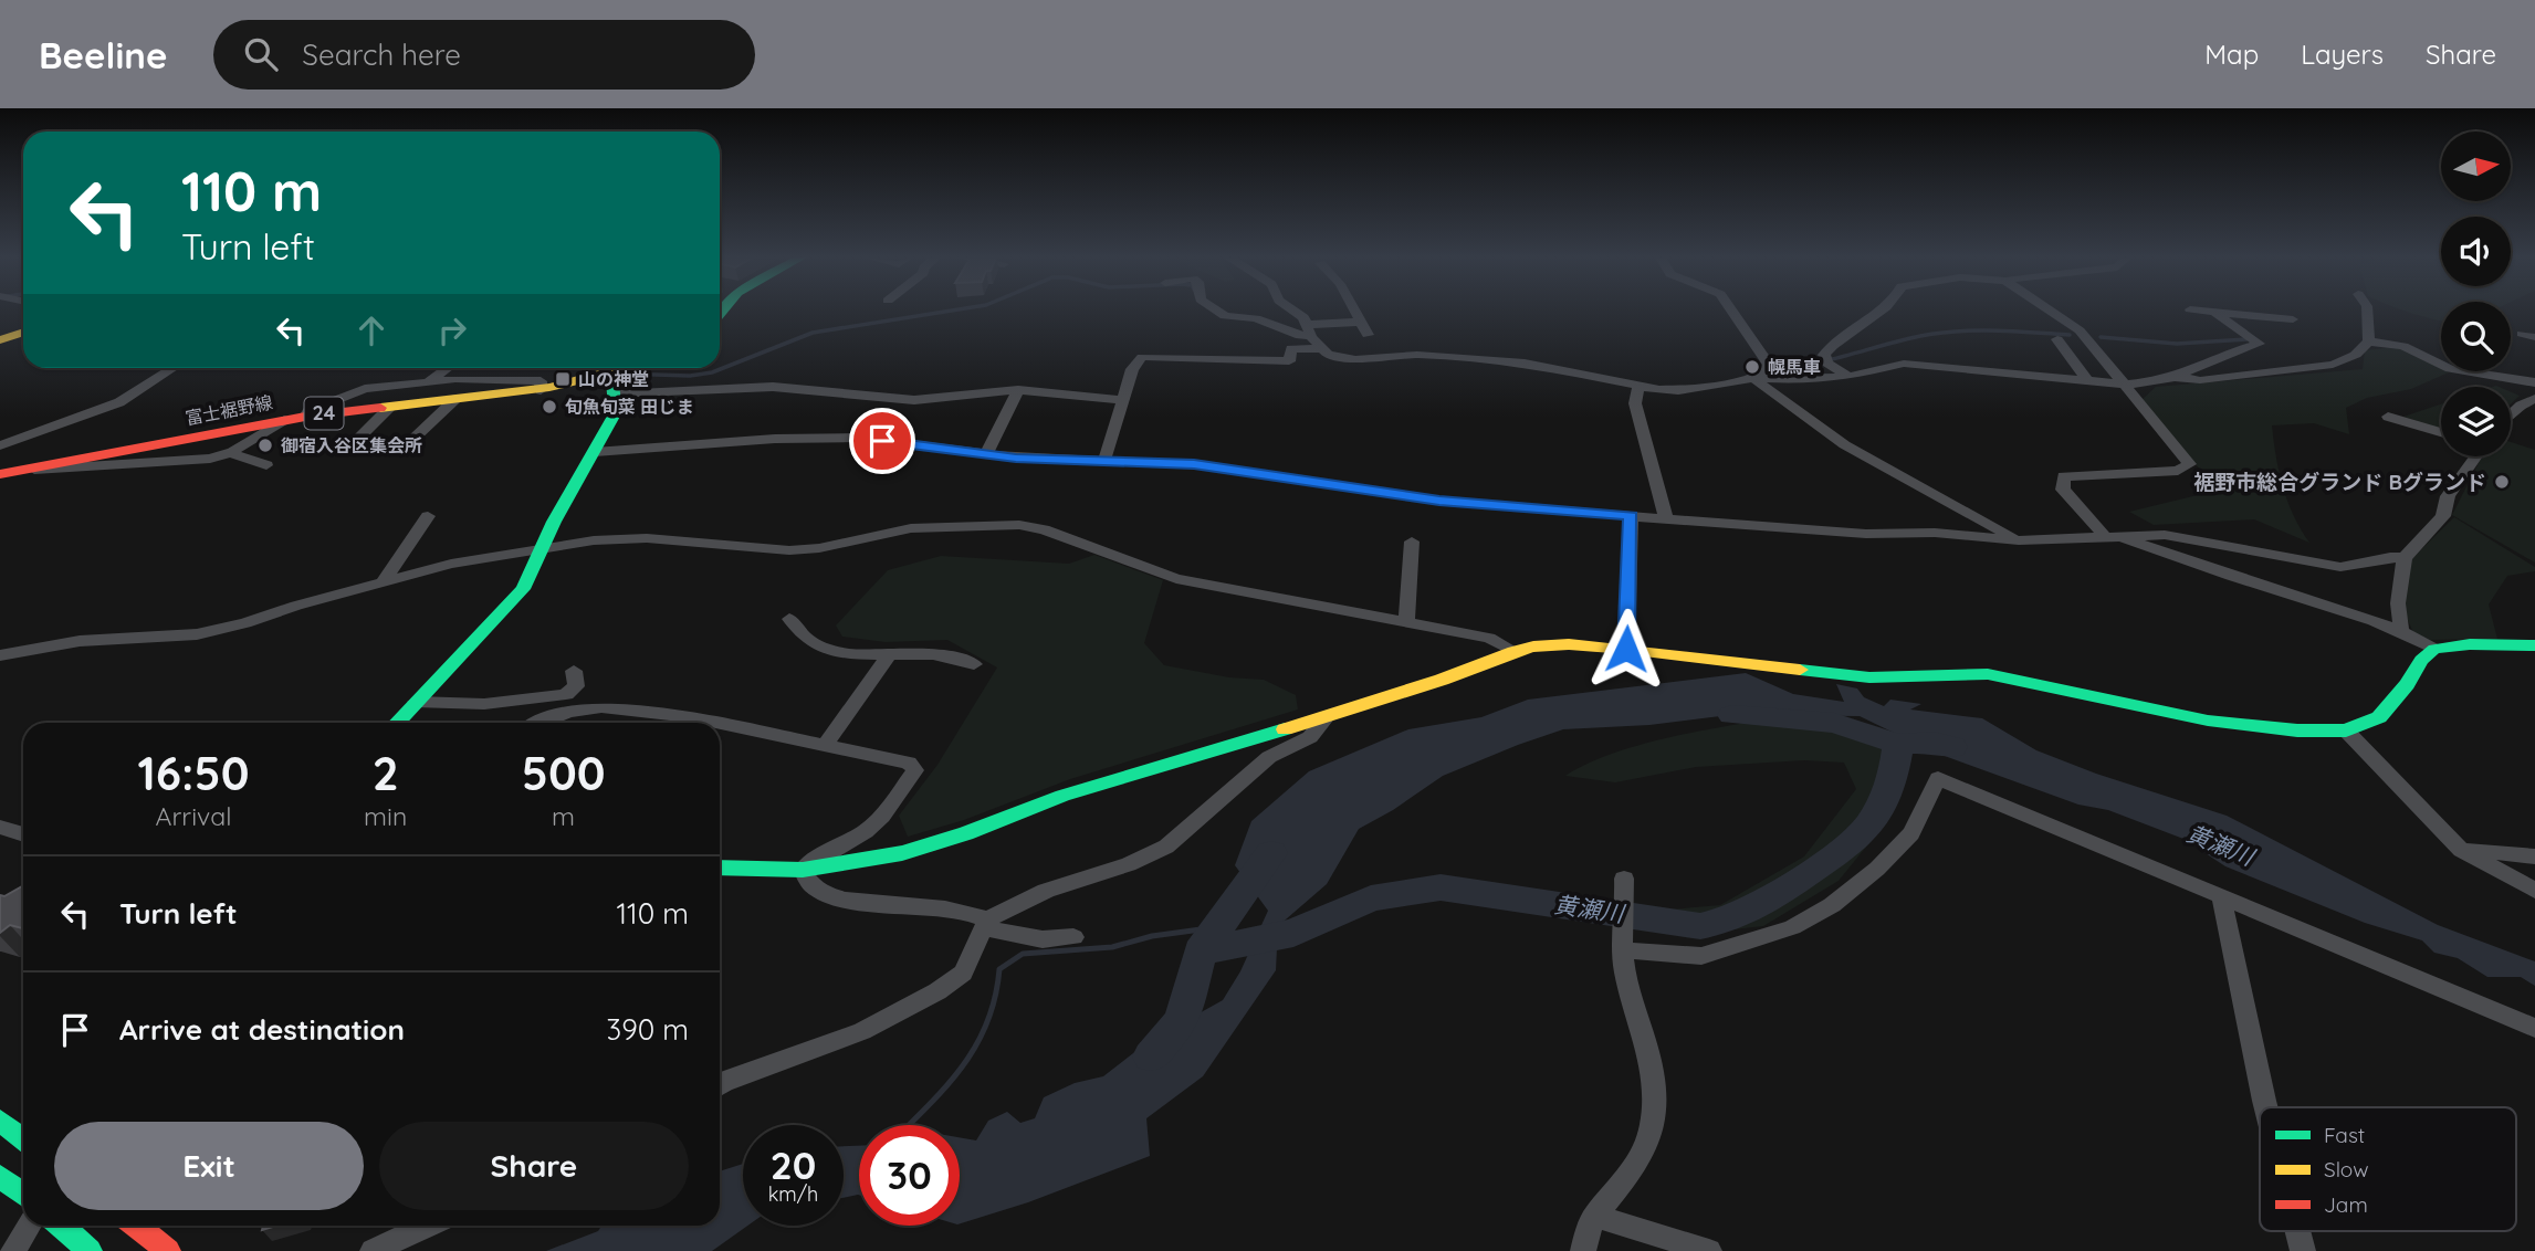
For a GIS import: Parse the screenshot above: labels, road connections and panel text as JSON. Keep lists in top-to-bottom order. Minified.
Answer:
{"streets":{"main road":["富士裾野線","24"]},"water":["黄瀬川"],"places":{"other":["幌馬車","旬魚旬菜 田じま","御宿入谷区集会所","裾野市総合グランド Bグランド"],"transit":["山の神堂"]},"legend":["Fast","Slow","Jam"],"north":"right","page":{"header":"Beeline","search":"Search here","nav":["Map","Layers","Share"],"turn":["110 m","Turn left"],"eta":["16:50","Arrival","2","min","500","m"],"list":[{"name":"Turn left","value":"110 m"},{"name":"Arrive at destination","value":"390 m"}],"buttons":["Exit","Share"],"speed":"20 km/h","limit":"30"}}
